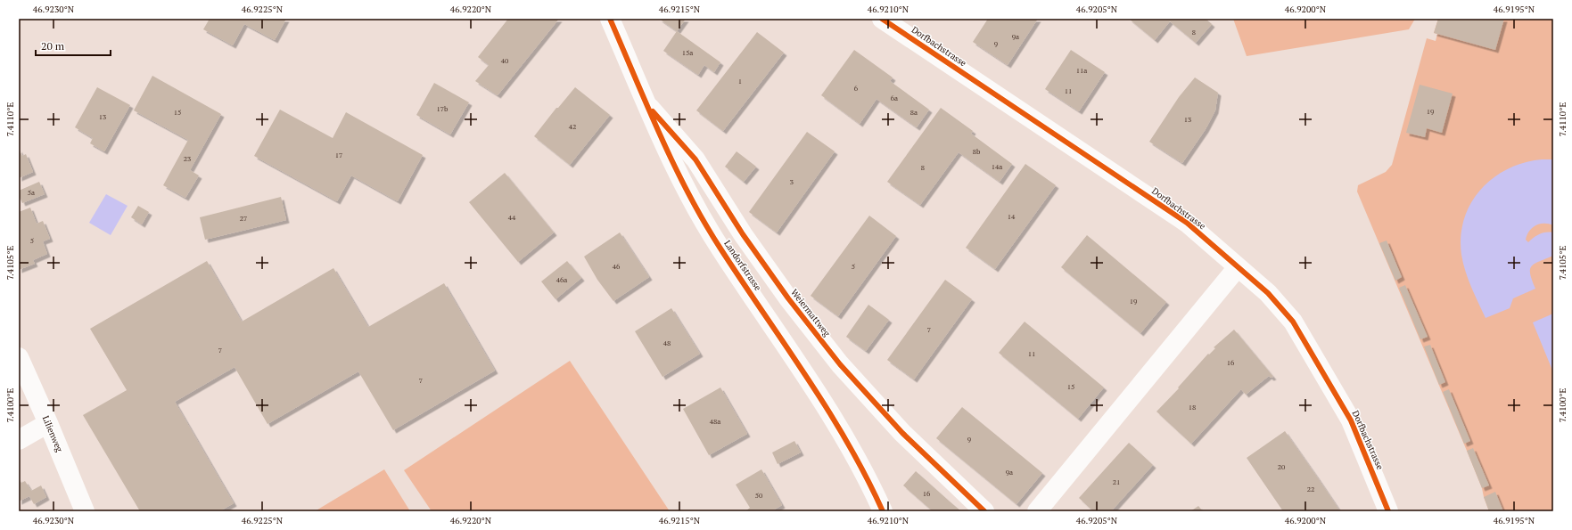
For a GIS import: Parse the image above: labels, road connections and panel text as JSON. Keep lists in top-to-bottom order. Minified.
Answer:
{"streets":{"street":["Dorfbachstrasse","Landorfstrasse","Weiermattweg","Lilienweg"]},"crossings":[["Landorfstrasse","Weiermattweg"]],"house_numbers":["8","9a","9","15a","40","11a","1","6","11","6a","17b","19","15","8a","13","13","42","8b","17","23","14a","8","3","5a","14","44","27","5","46","5","46a","19","7","48","7","11","16","7","15","18","48a","9","20","9a","21","22","16","50"],"scale_bar":"20 m","coordinates":["46.9230°N","46.9225°N","46.9220°N","46.9215°N","46.9210°N","46.9205°N","46.9200°N","46.9195°N","7.4110°E","7.4105°E","7.4100°E"]}
